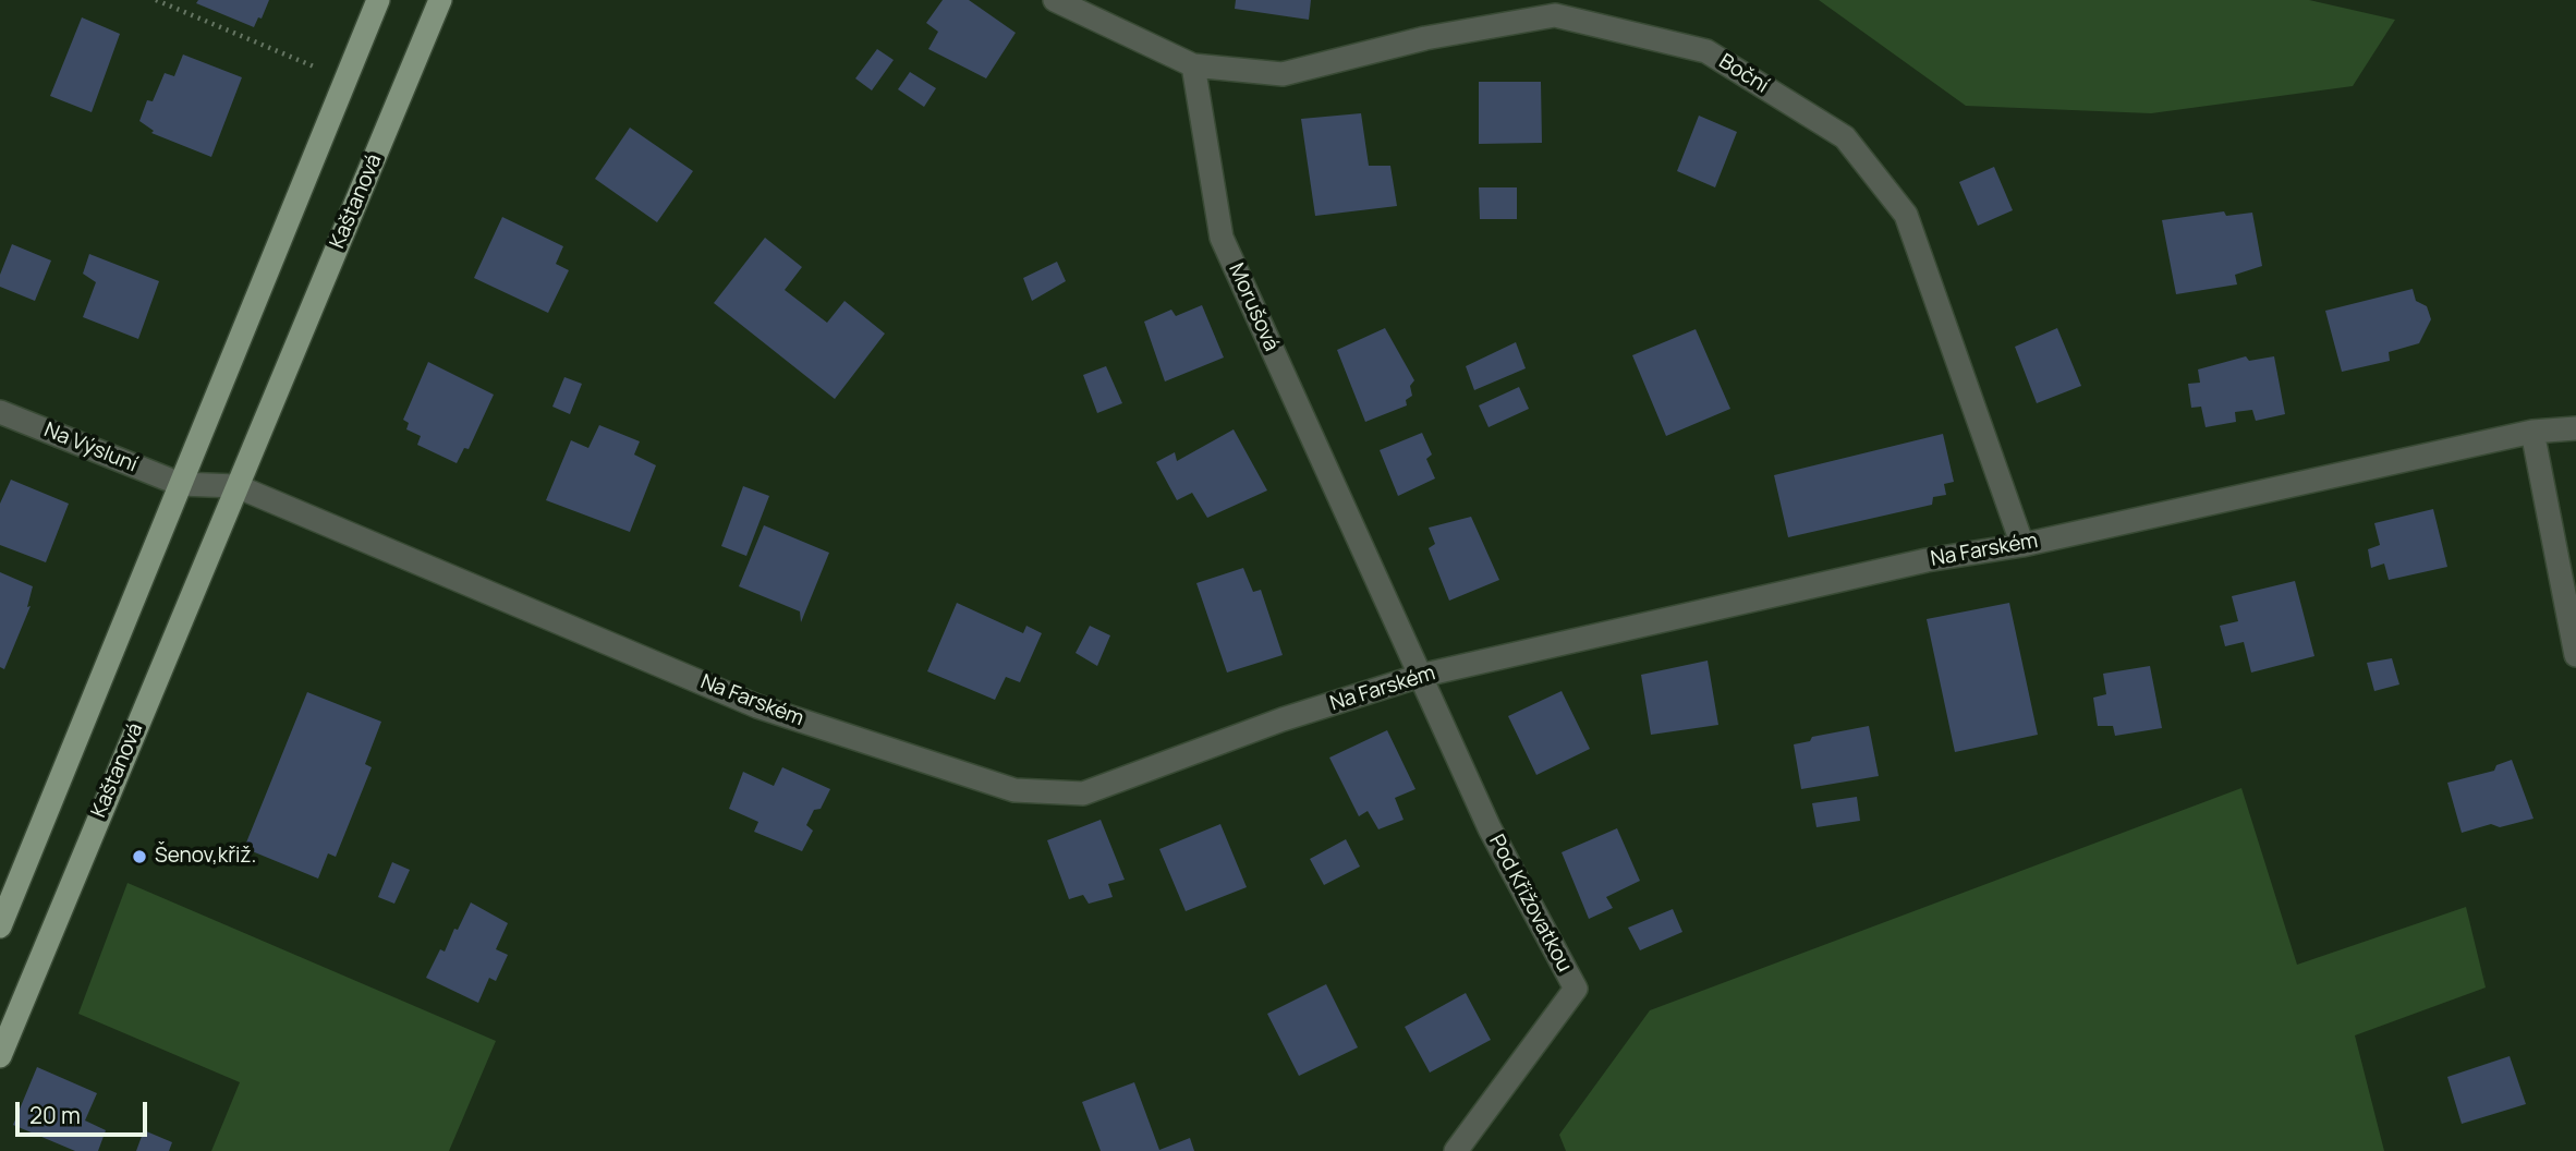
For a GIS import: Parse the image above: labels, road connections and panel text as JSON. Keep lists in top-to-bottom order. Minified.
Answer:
{"streets":{"main road":["Kaštanová"],"street":["Boční","Morušová","Na Výsluní","Na Farském","Pod Křižovatkou"]},"crossings":[["Boční","Morušová"],["Boční","Na Farském"],["Kaštanová","Na Farském"],["Morušová","Na Farském"],["Morušová","Pod Křižovatkou"],["Na Farském","Pod Křižovatkou"]],"places":["Šenov,křiž."],"scale_bar":"20 m"}
